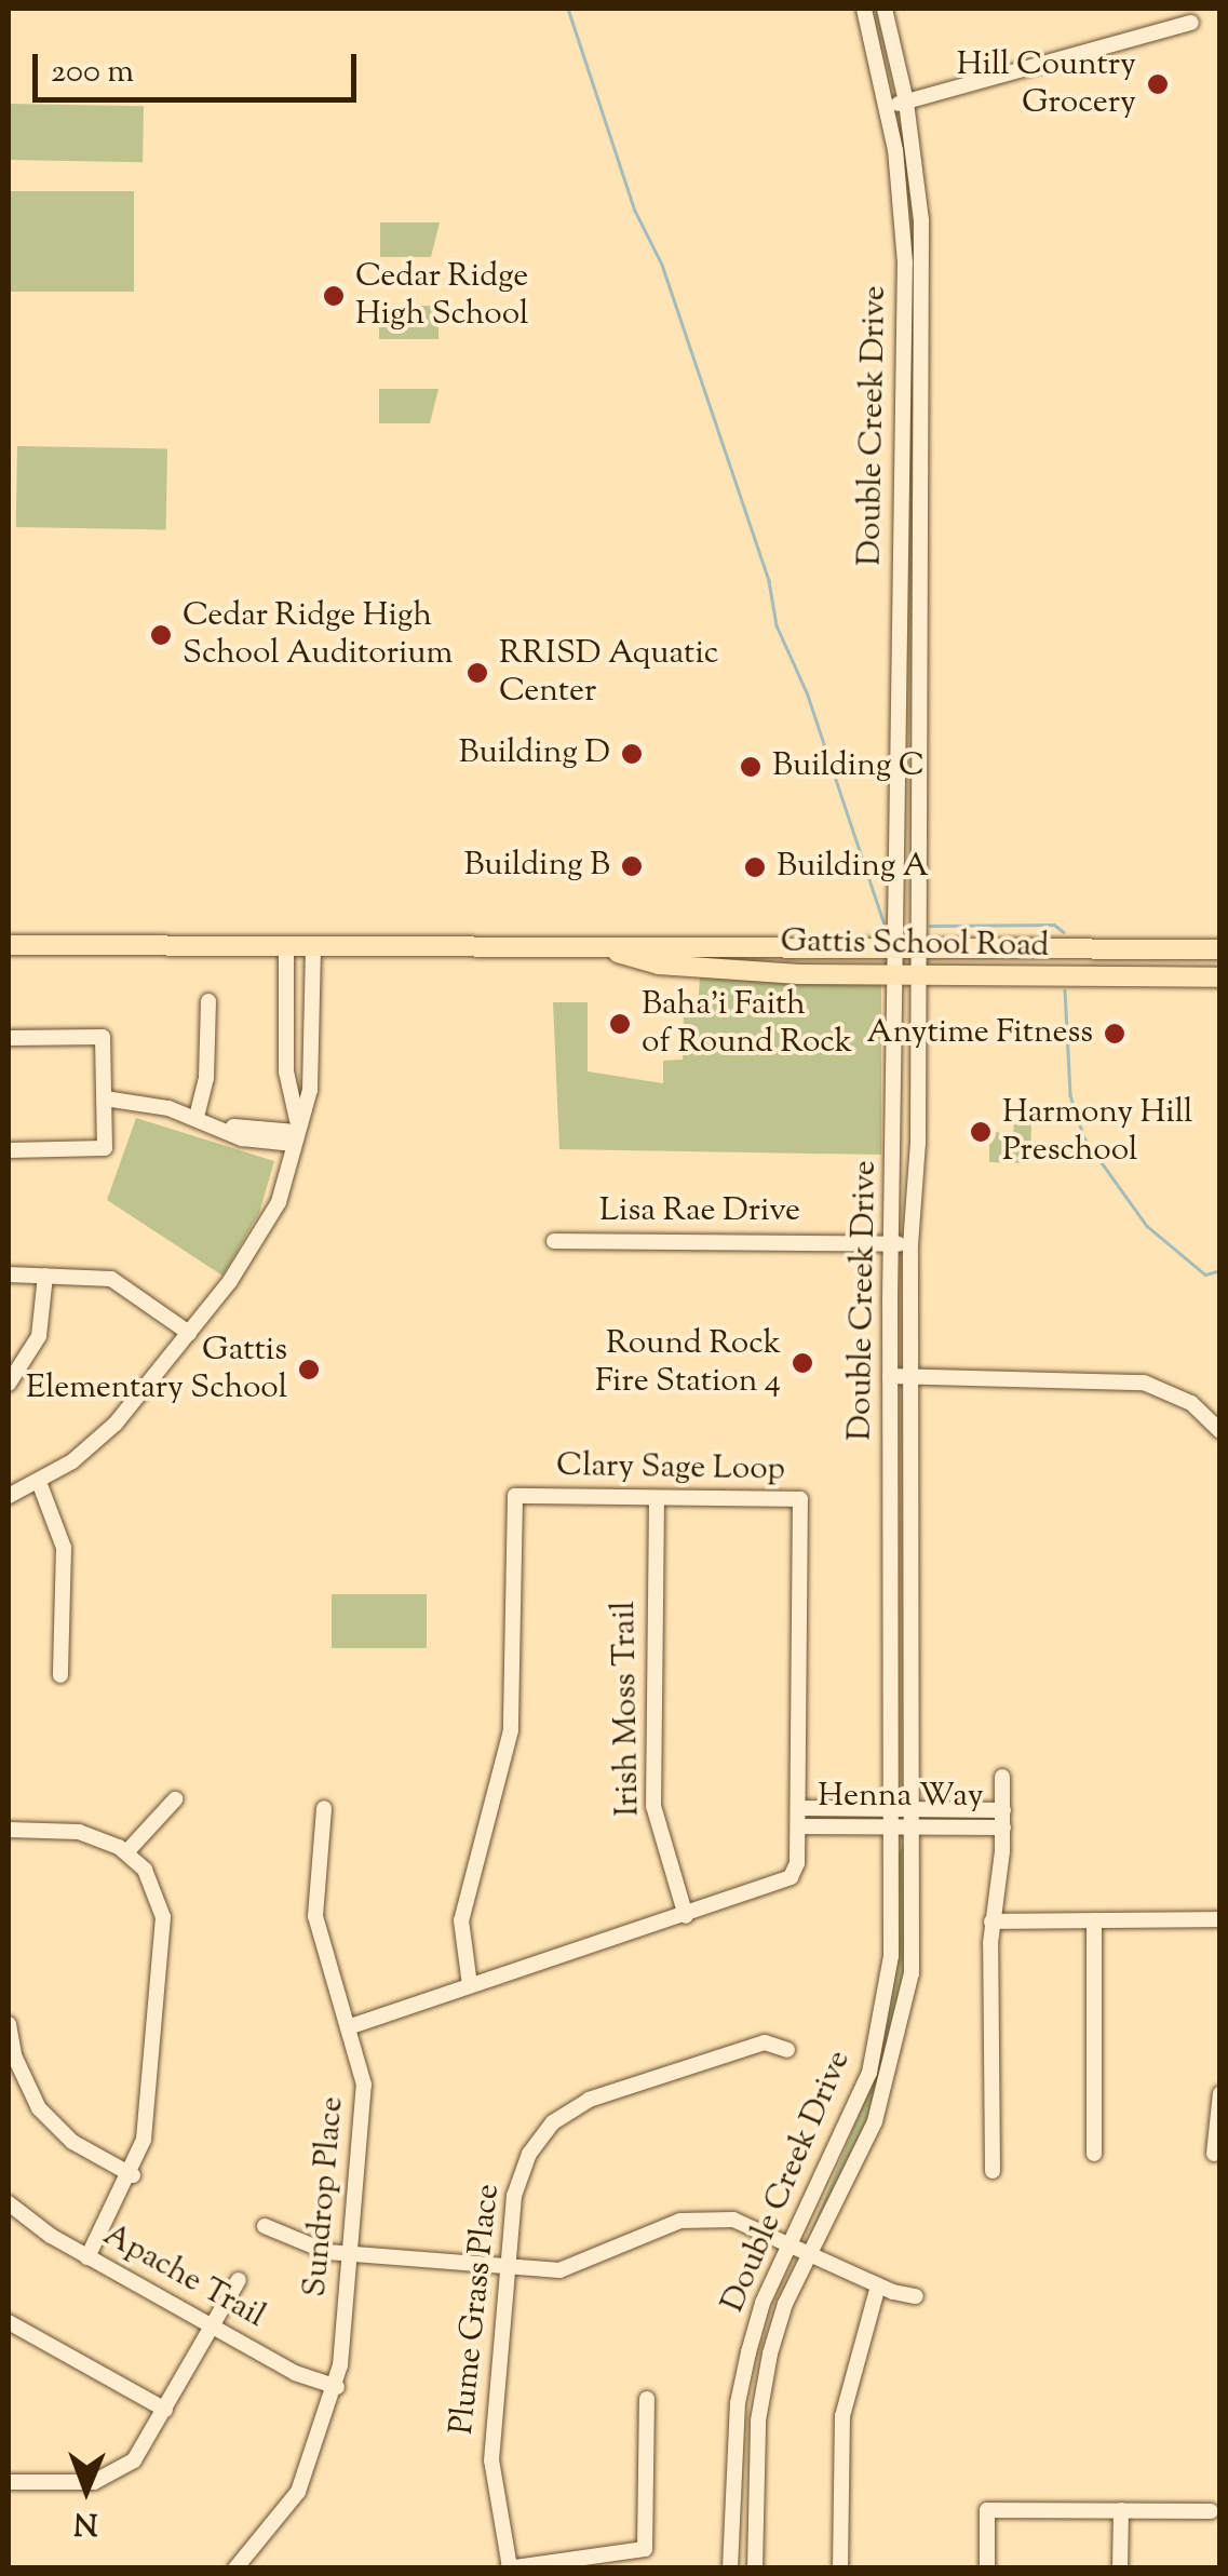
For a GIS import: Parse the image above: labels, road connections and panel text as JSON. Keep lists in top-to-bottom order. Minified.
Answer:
{"streets":{"main road":["Gattis School Road"],"street":["Double Creek Drive","Lisa Rae Drive","Clary Sage Loop","Irish Moss Trail","Henna Way","Sundrop Place","Apache Trail","Plume Grass Place"]},"crossings":[["Double Creek Drive","Gattis School Road"],["Double Creek Drive","Lisa Rae Drive"],["Double Creek Drive","Henna Way"],["Clary Sage Loop","Irish Moss Trail"],["Clary Sage Loop","Henna Way"],["Clary Sage Loop","Sundrop Place"],["Sundrop Place","Apache Trail"]],"places":["Hill Country Grocery","Cedar Ridge High School","Cedar Ridge High School Auditorium","RRISD Aquatic Center","Building D","Building C","Building B","Building A","Baha'i Faith of Round Rock","Anytime Fitness","Harmony Hill Preschool","Round Rock Fire Station 4","Gattis Elementary School"],"scale_bar":"200 m","north":"bottom"}
